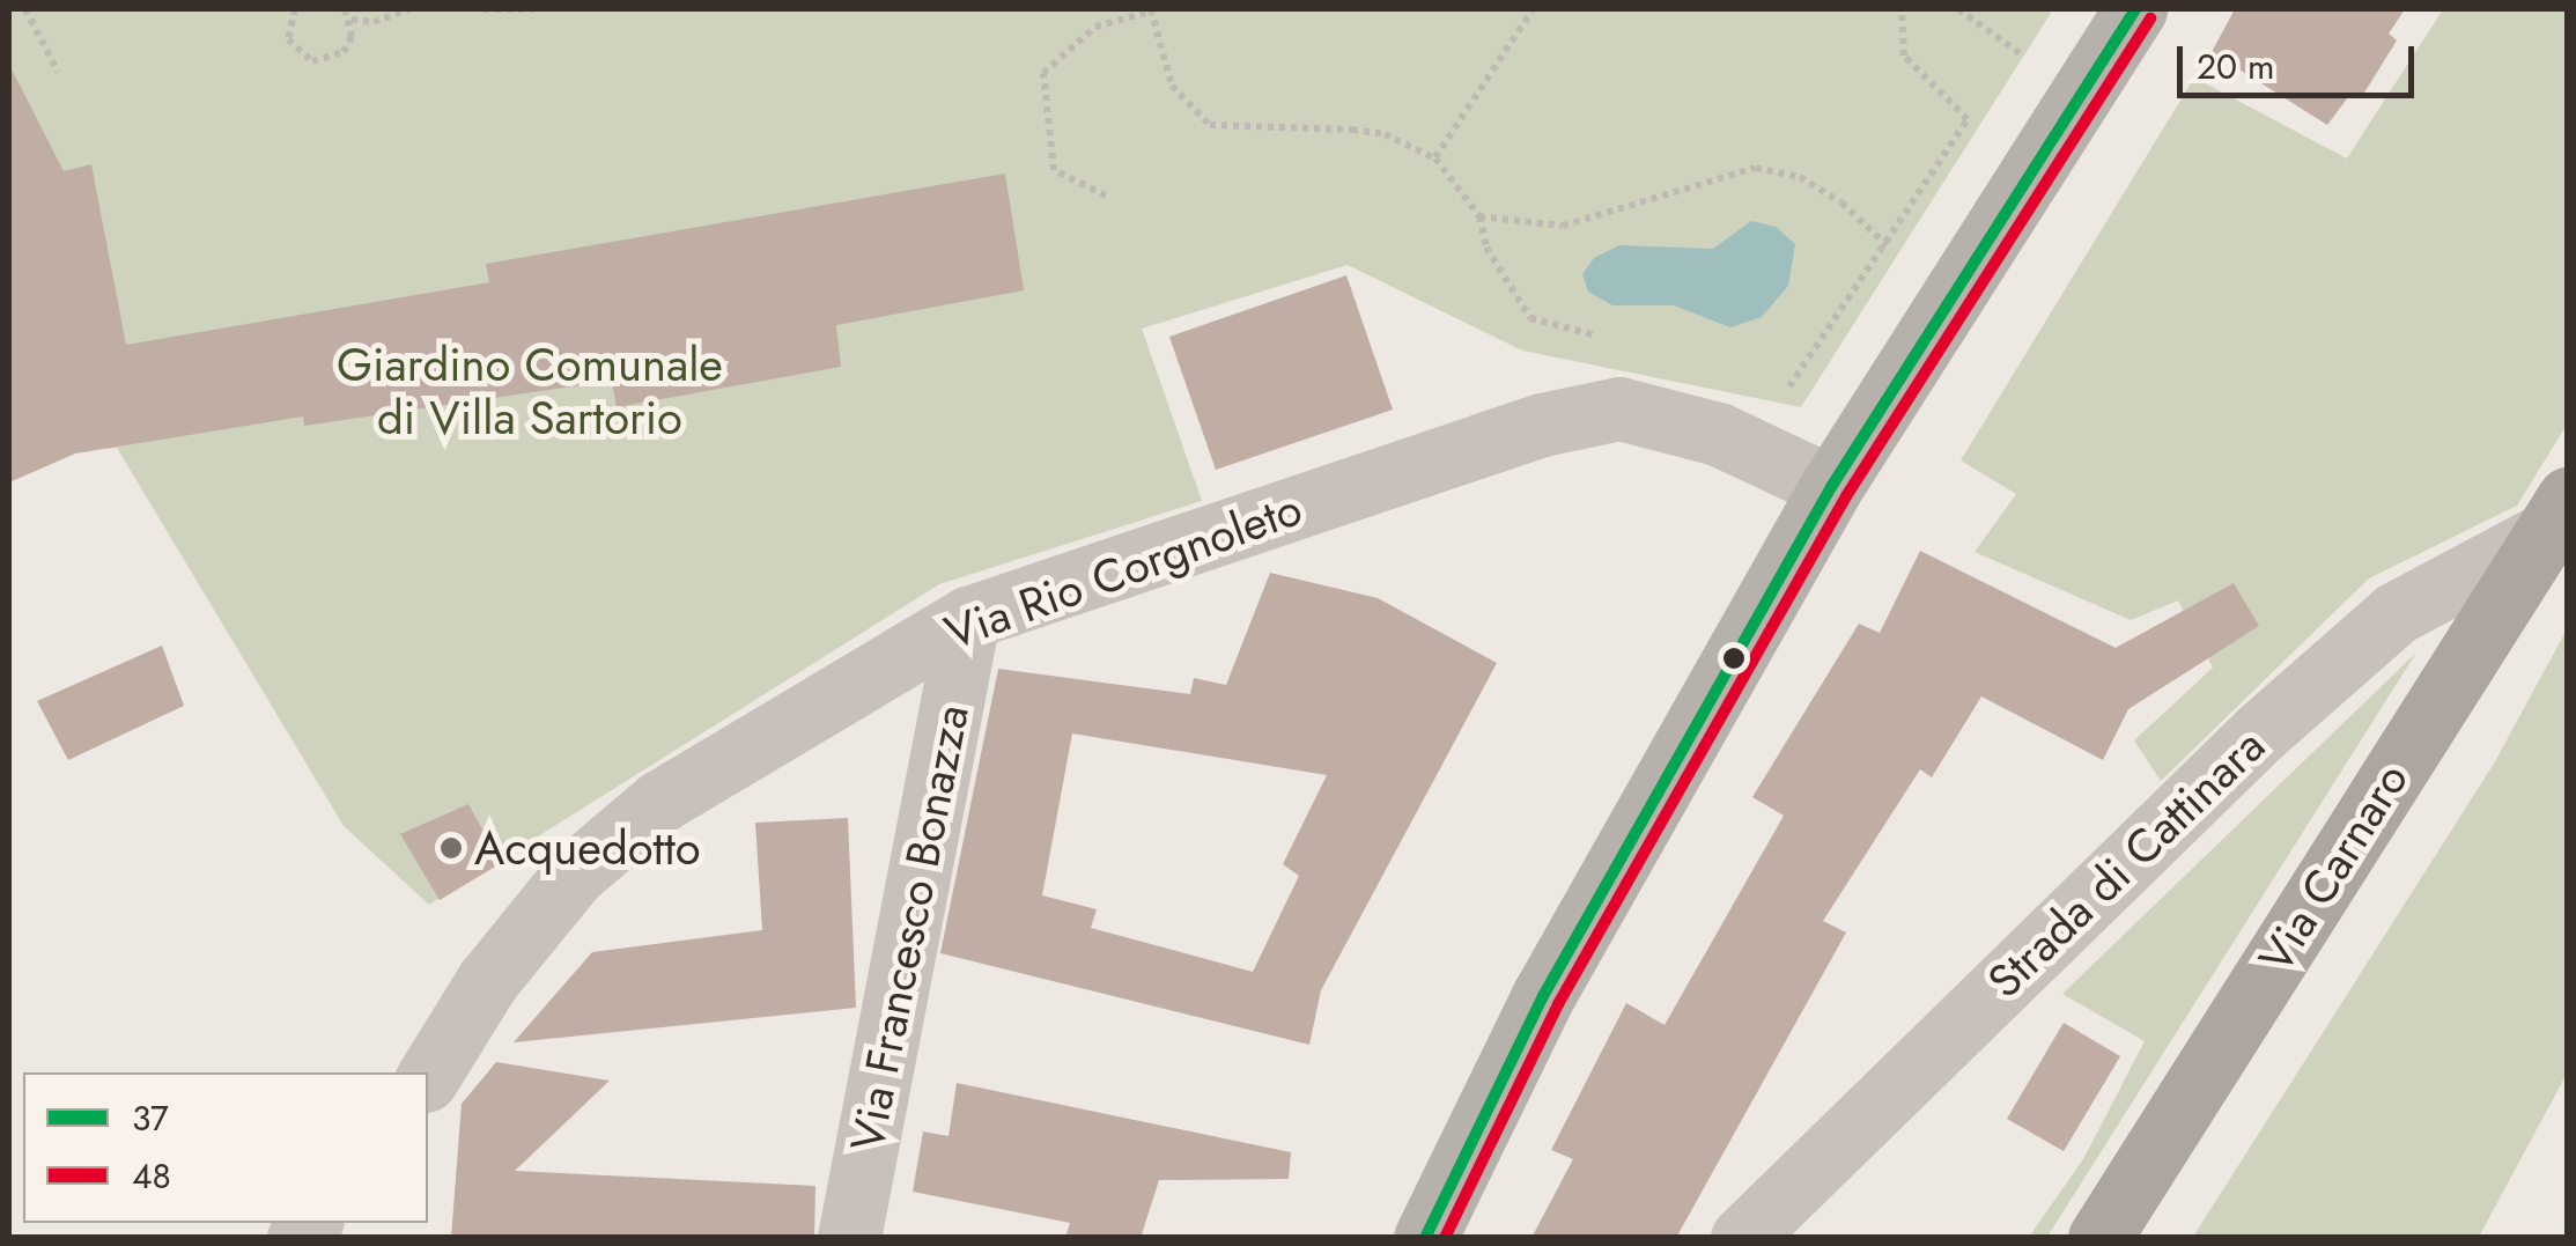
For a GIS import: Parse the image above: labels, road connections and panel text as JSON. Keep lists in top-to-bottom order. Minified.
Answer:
{"streets":{"main road":["Via Carnaro"],"street":["Via Rio Corgnoleto","Strada di Cattinara","Via Francesco Bonazza"]},"crossings":[["Via Rio Corgnoleto","Via Francesco Bonazza"],["Strada di Cattinara","Via Carnaro"]],"parks":["Giardino Comunale di Villa Sartorio"],"places":["Acquedotto"],"lines":["transit line 37","transit line 48"],"legend":["37","48"],"scale_bar":"20 m"}
